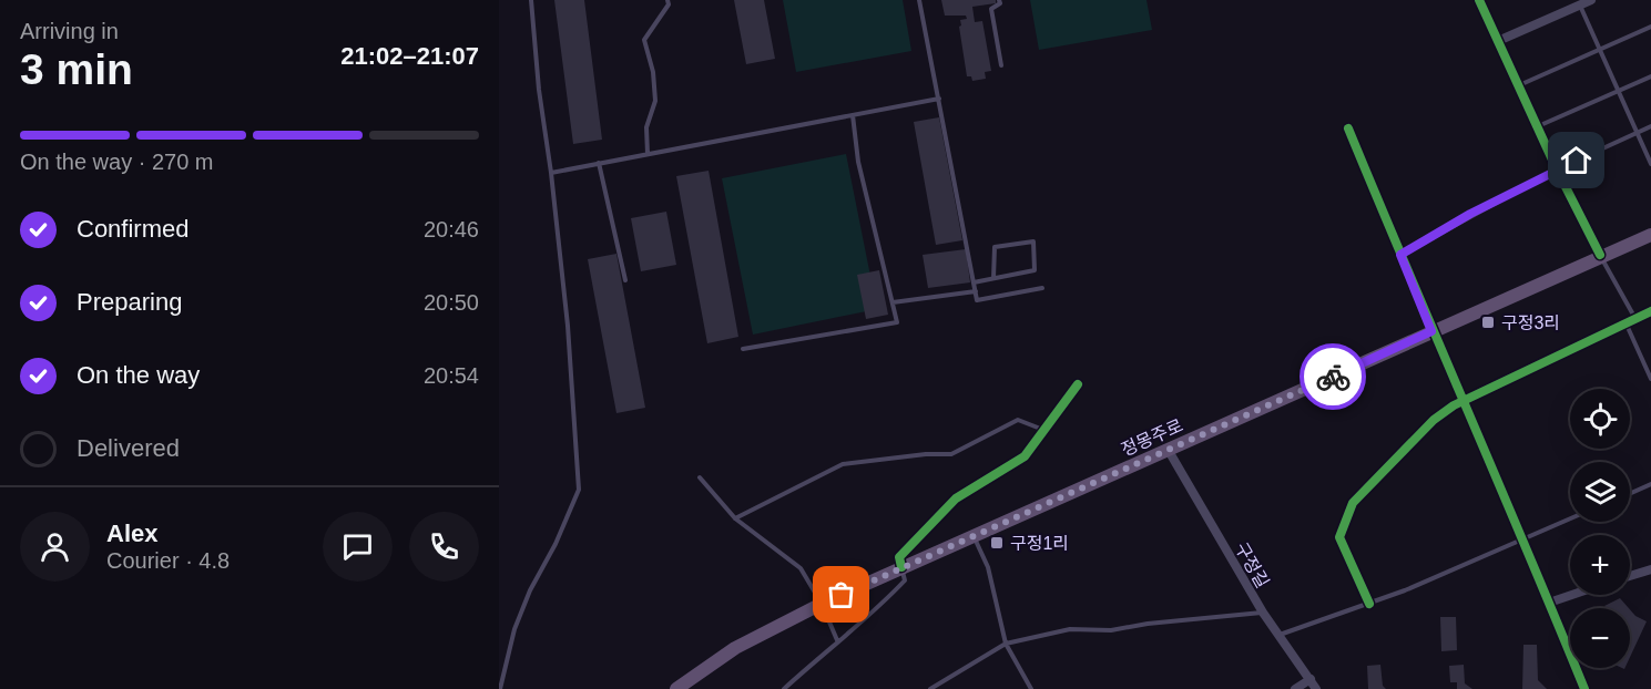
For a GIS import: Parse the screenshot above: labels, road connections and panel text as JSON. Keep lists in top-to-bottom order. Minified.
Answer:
{"streets":{"main road":["정몽주로"],"street":["구정길"]},"crossings":[["정몽주로","구정길"]],"places":{"transit":["구정3리","구정1리"]},"page":{"heading":["3 min","Arriving in","21:02–21:07"],"panel":["Alex","Courier · 4.8"],"bar":"On the way · 270 m","list":[["Confirmed","20:46"],["Preparing","20:50"],["On the way","20:54"],"Delivered"],"map_buttons":["+","−"]}}
